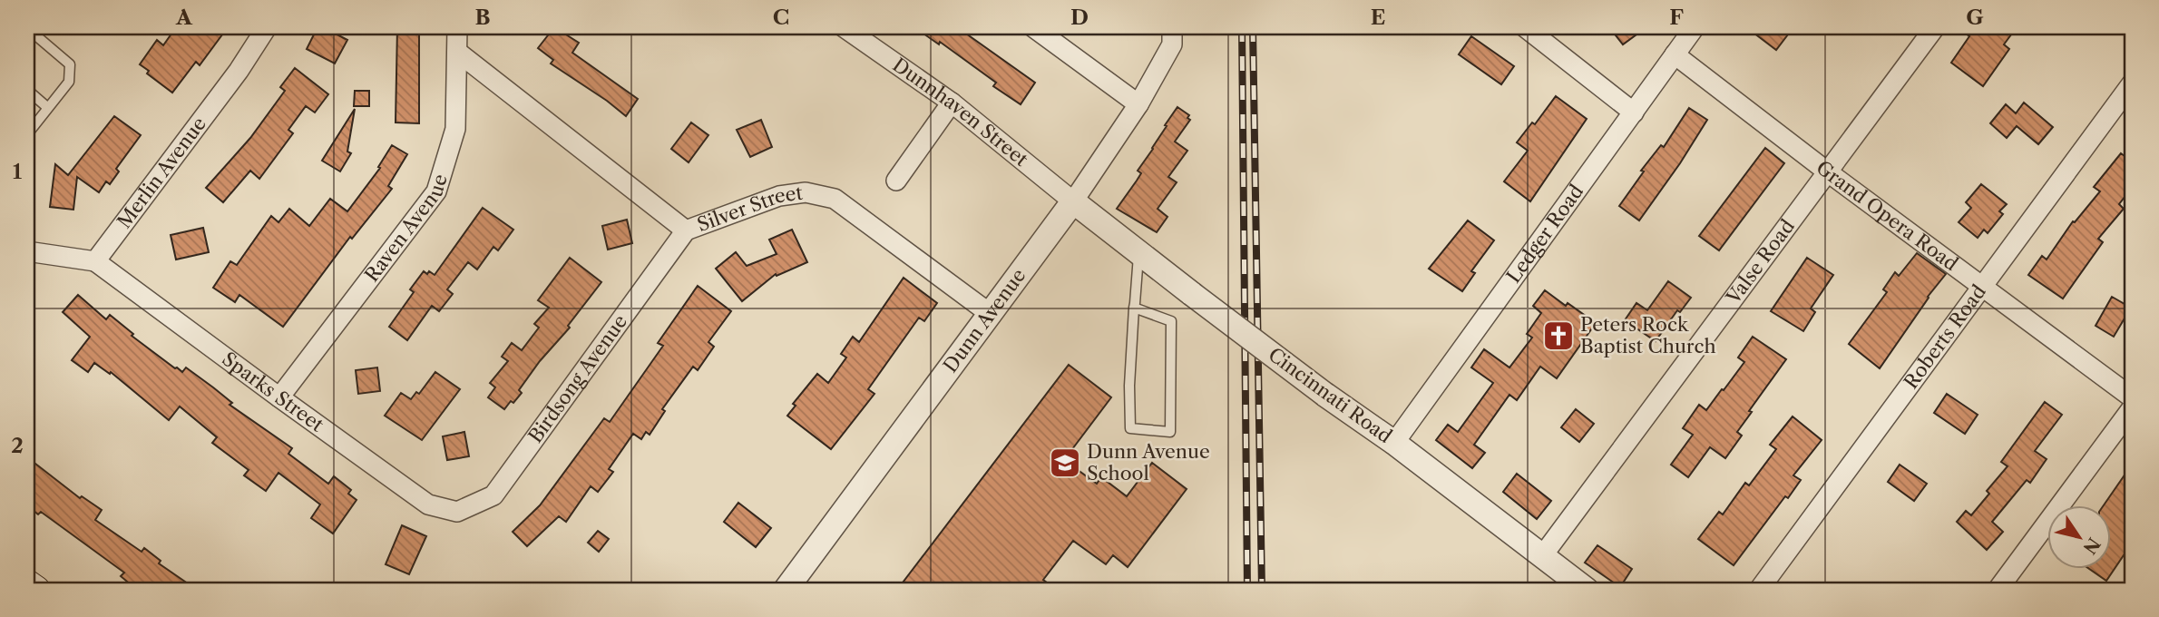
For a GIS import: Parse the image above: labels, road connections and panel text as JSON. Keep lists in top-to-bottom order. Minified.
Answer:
{"streets":{"street":["Dunnhaven Street","Merlin Avenue","Silver Street","Grand Opera Road","Raven Avenue","Ledger Road","Valse Road","Dunn Avenue","Roberts Road","Birdsong Avenue","Sparks Street","Cincinnati Road"]},"crossings":[["Dunnhaven Street","Dunn Avenue"],["Dunnhaven Street","Cincinnati Road"],["Merlin Avenue","Sparks Street"],["Silver Street","Raven Avenue"],["Silver Street","Dunn Avenue"],["Silver Street","Birdsong Avenue"],["Grand Opera Road","Ledger Road"],["Grand Opera Road","Valse Road"],["Grand Opera Road","Roberts Road"],["Raven Avenue","Sparks Street"],["Ledger Road","Cincinnati Road"],["Valse Road","Cincinnati Road"],["Dunn Avenue","Cincinnati Road"],["Birdsong Avenue","Sparks Street"]],"places":{"church":["Peters Rock Baptist Church"],"school or university":["Dunn Avenue School"]},"north":"bottom right","grid":{"columns":["A","B","C","D","E","F","G"],"rows":["1","2"]}}
